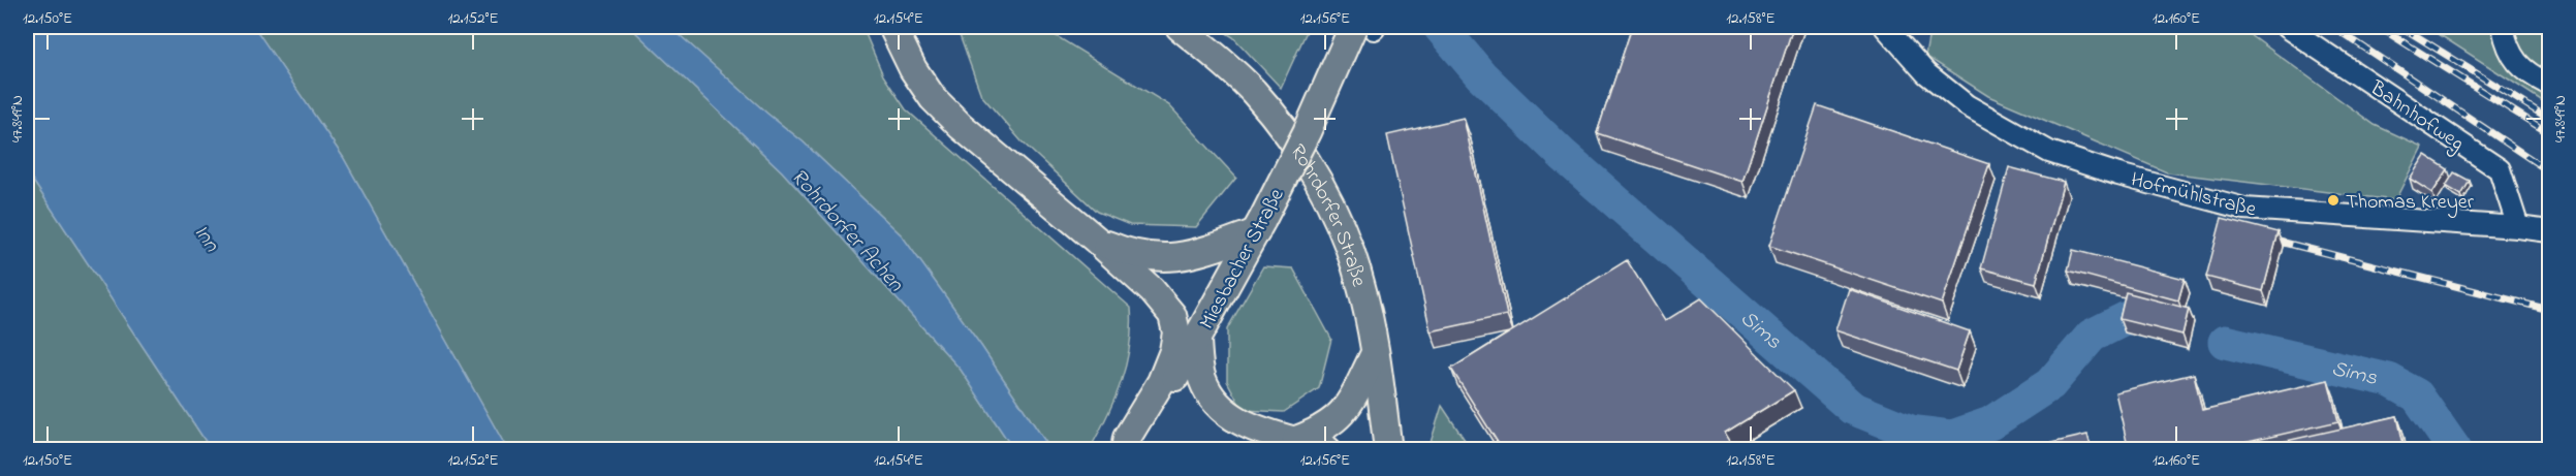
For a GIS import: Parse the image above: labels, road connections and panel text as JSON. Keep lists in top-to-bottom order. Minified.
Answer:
{"streets":{"main road":["Rohrdorfer Straße","Miesbacher Straße"],"street":["Bahnhofweg","Hofmühlstraße"]},"crossings":[["Bahnhofweg","Hofmühlstraße"]],"water":["Rohrdorfer Achen","Inn","Sims"],"places":["Thomas Kreyer"],"coordinates":["12.150°E","12.152°E","12.154°E","12.156°E","12.158°E","12.160°E","47.849°N"]}
